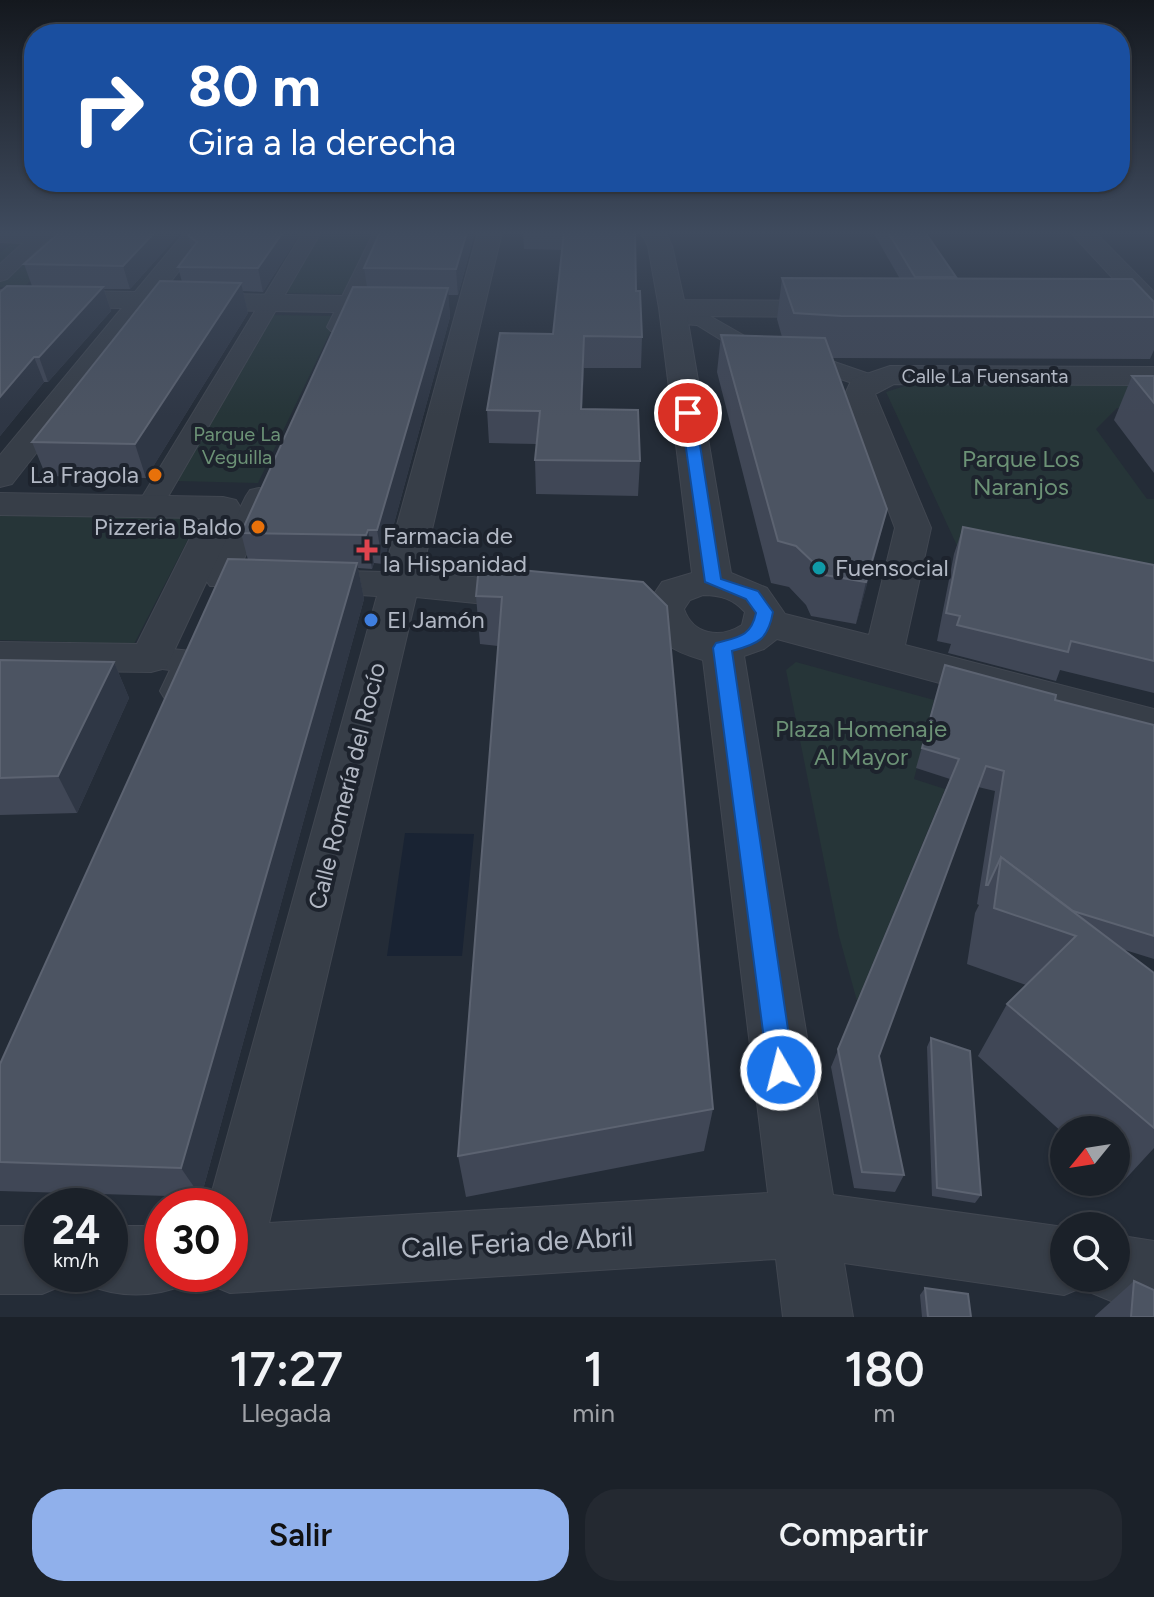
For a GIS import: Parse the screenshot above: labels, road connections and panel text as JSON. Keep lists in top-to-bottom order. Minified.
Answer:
{"streets":{"street":["Calle La Fuensanta","Calle Romería del Rocío","Calle Feria de Abril"]},"parks":["Parque La Veguilla","Parque Los Naranjos","Plaza Homenaje Al Mayor"],"places":{"other":["La Fragola","Pizzeria Baldo","Fuensocial","El Jamón"],"health":["Farmacia de la Hispanidad"]},"north":"bottom left","page":{"turn":["80 m","Gira a la derecha"],"speed":"24 km/h","limit":"30","eta":["17:27","Llegada","1","min","180","m"],"buttons":["Salir","Compartir"]}}
